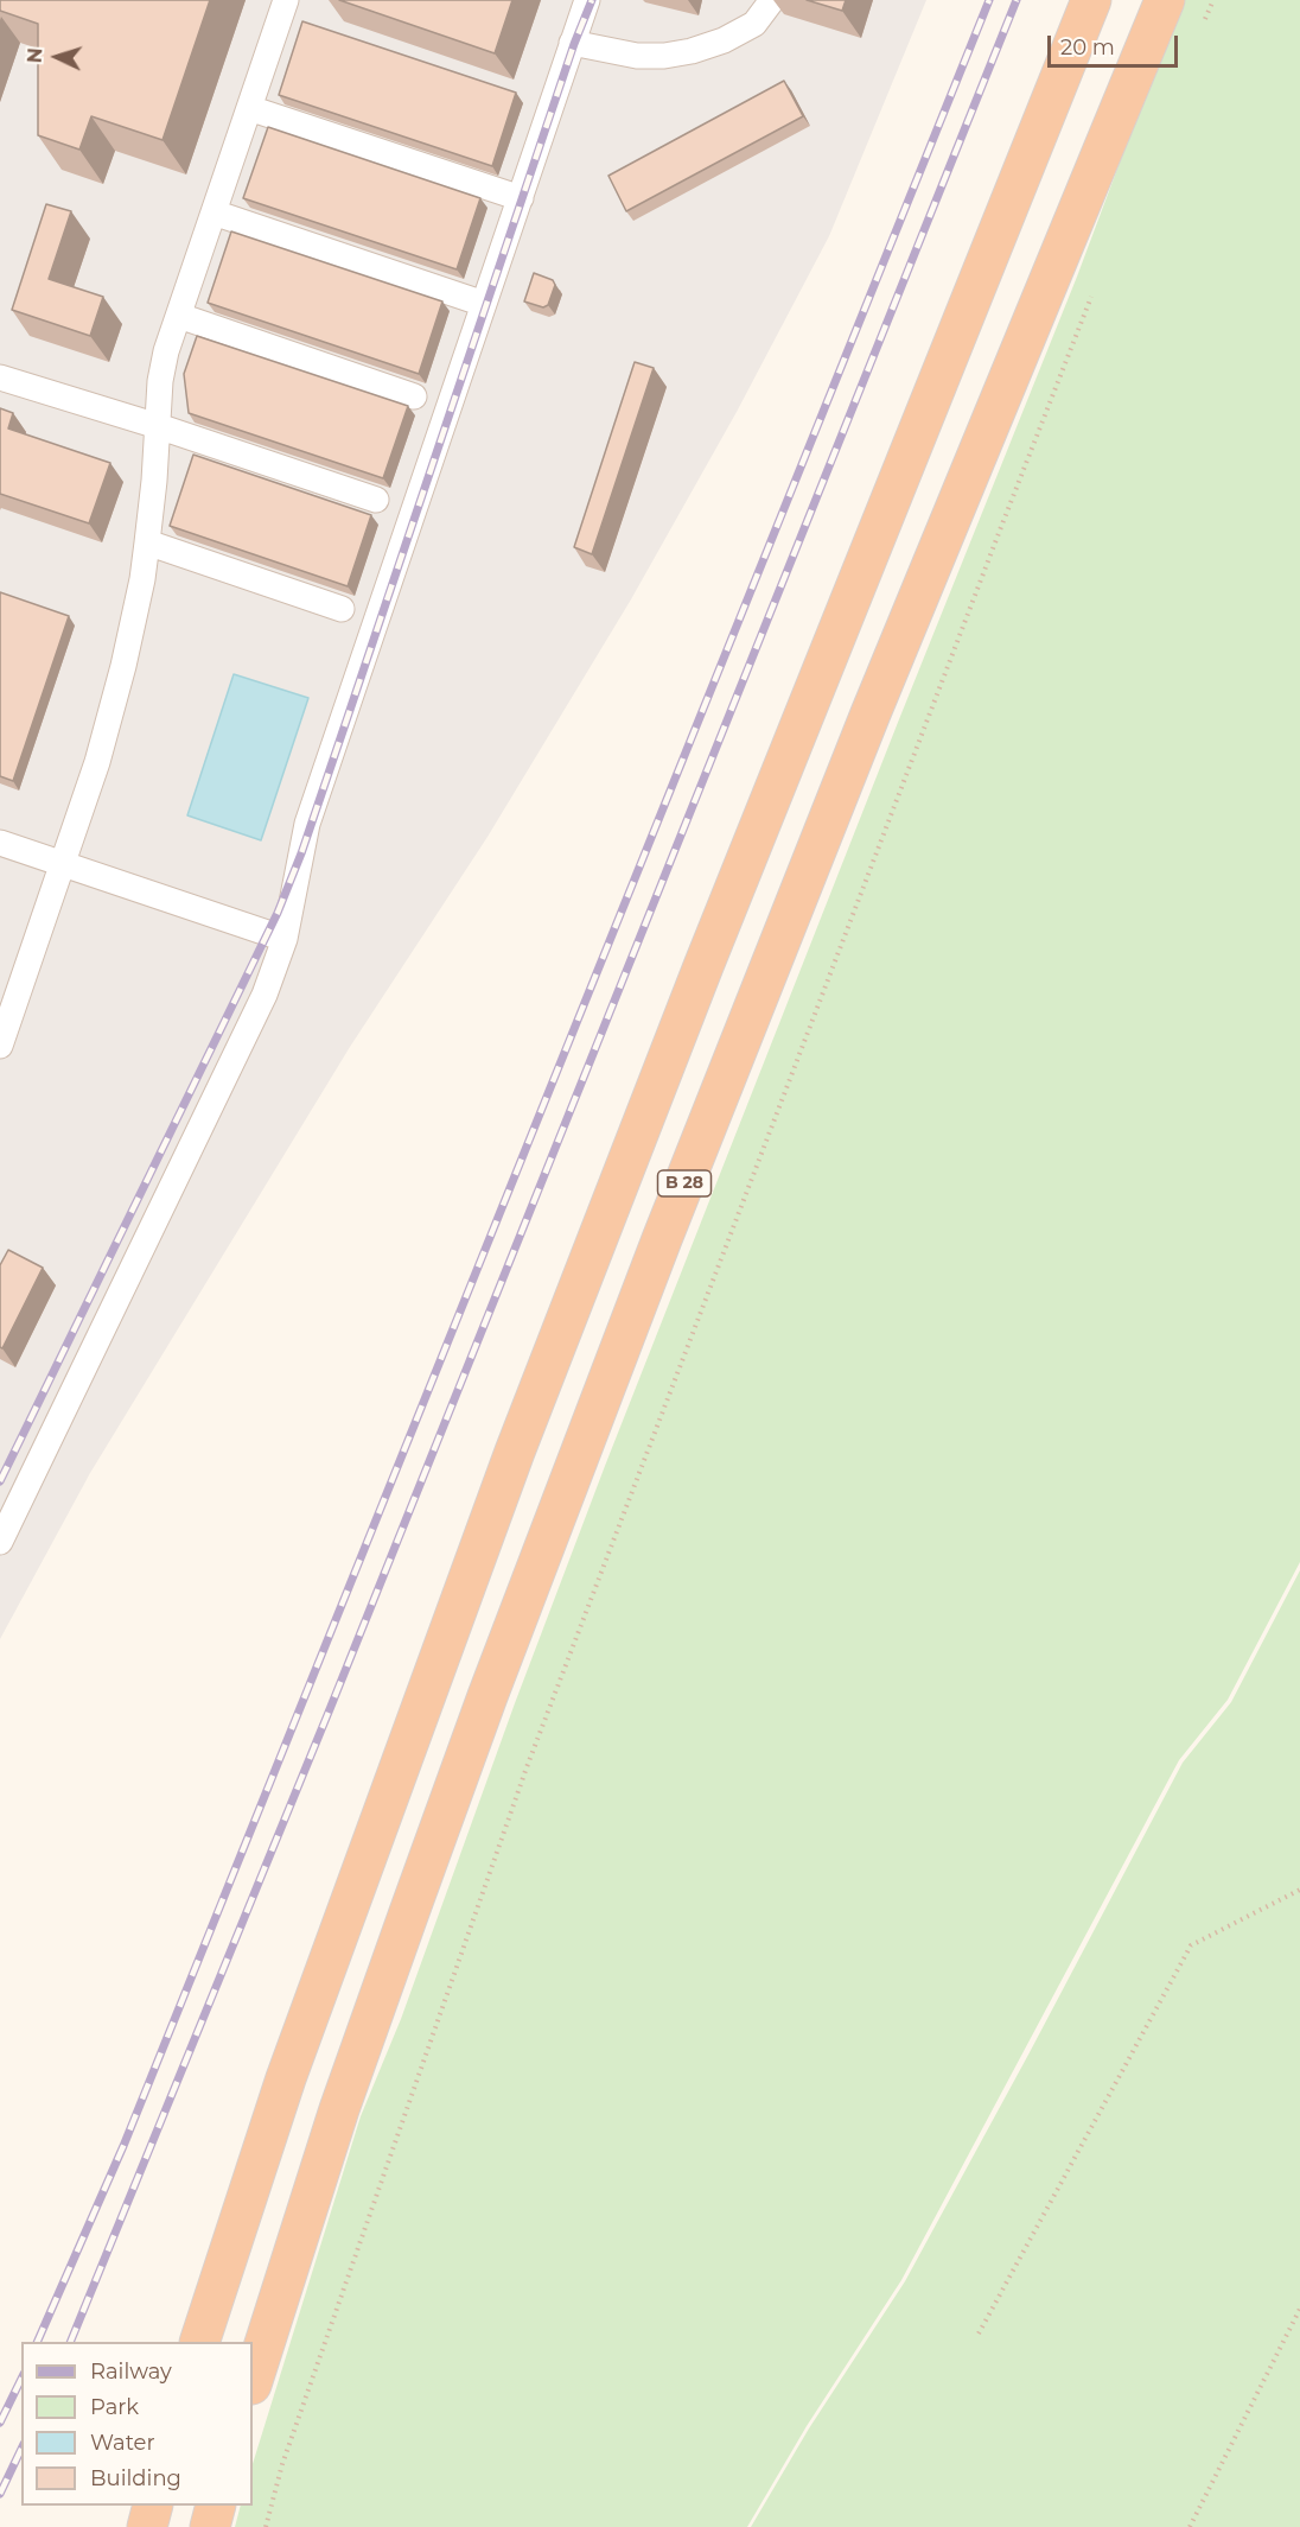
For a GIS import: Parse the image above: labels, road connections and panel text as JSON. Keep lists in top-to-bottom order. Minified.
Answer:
{"streets":{"highway":["B 28"]},"legend":["Railway","Park","Water","Building"],"scale_bar":"20 m","north":"left"}
